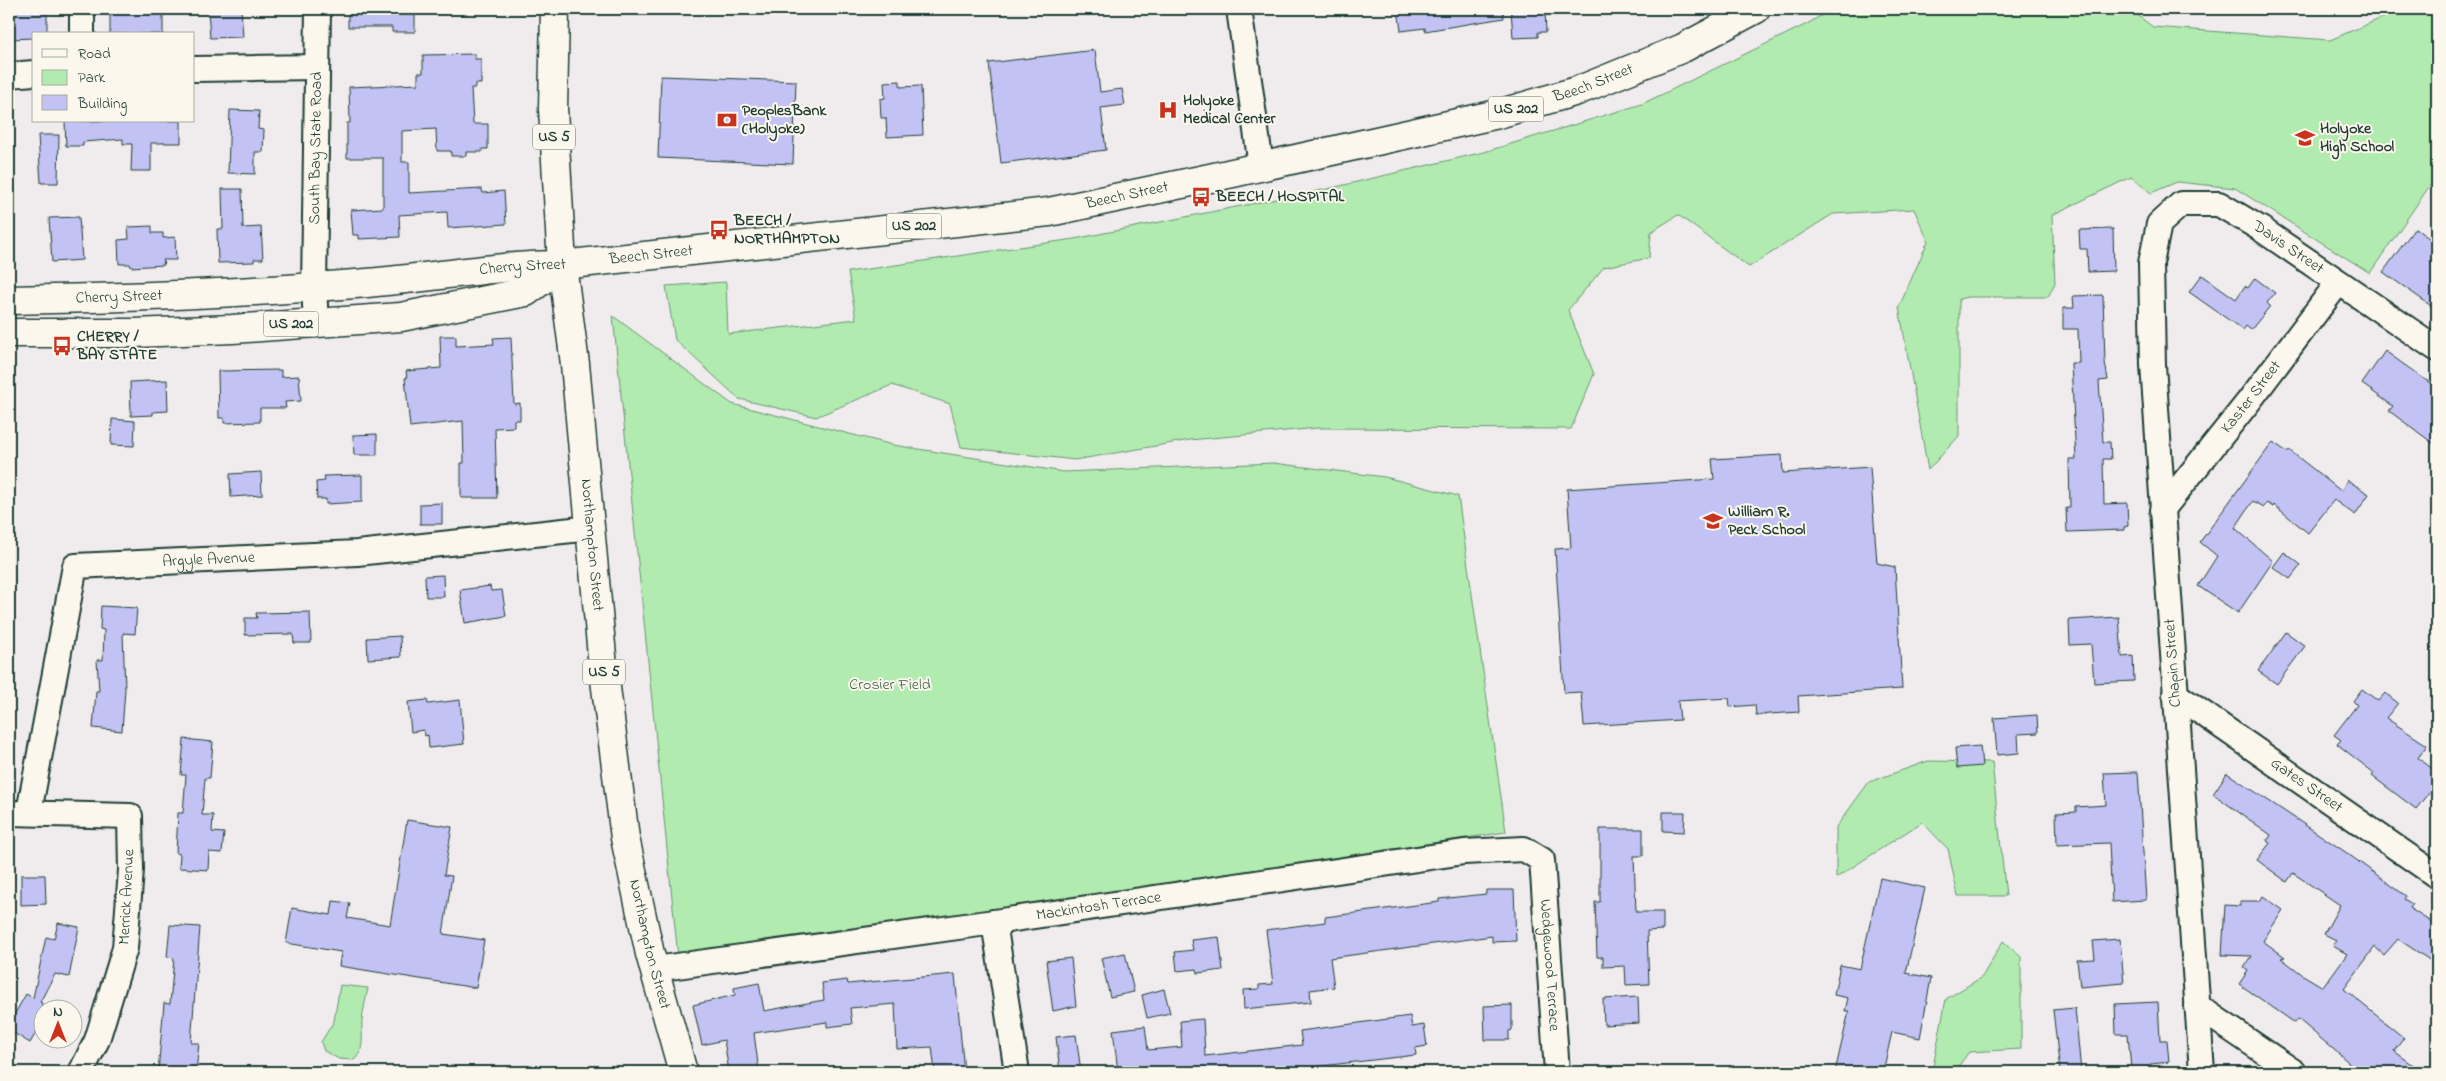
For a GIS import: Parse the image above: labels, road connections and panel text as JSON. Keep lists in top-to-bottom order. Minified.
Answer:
{"streets":{"main road":["Beech Street","US 202","US 5","Cherry Street","Northampton Street"],"street":["South Bay State Road","Davis Street","Kaster Street","Argyle Avenue","Chapin Street","Gates Street","Merrick Avenue","Mackintosh Terrace","Wedgewood Terrace"]},"crossings":[["Beech Street","Cherry Street"],["Beech Street","Northampton Street"],["South Bay State Road","Cherry Street"],["Davis Street","Kaster Street"],["Davis Street","Chapin Street"],["Cherry Street","Northampton Street"],["Kaster Street","Chapin Street"],["Northampton Street","Argyle Avenue"],["Northampton Street","Mackintosh Terrace"],["Argyle Avenue","Merrick Avenue"],["Chapin Street","Gates Street"],["Mackintosh Terrace","Wedgewood Terrace"]],"parks":["Crosier Field"],"places":{"hospital":["Holyoke Medical Center"],"bank":["PeoplesBank (Holyoke)"],"school or university":["Holyoke High School","William R. Peck School"],"bus stop":["BEECH / HOSPITAL","BEECH / NORTHAMPTON","CHERRY / BAY STATE"]},"legend":["Road","Park","Building"],"north":"top"}
